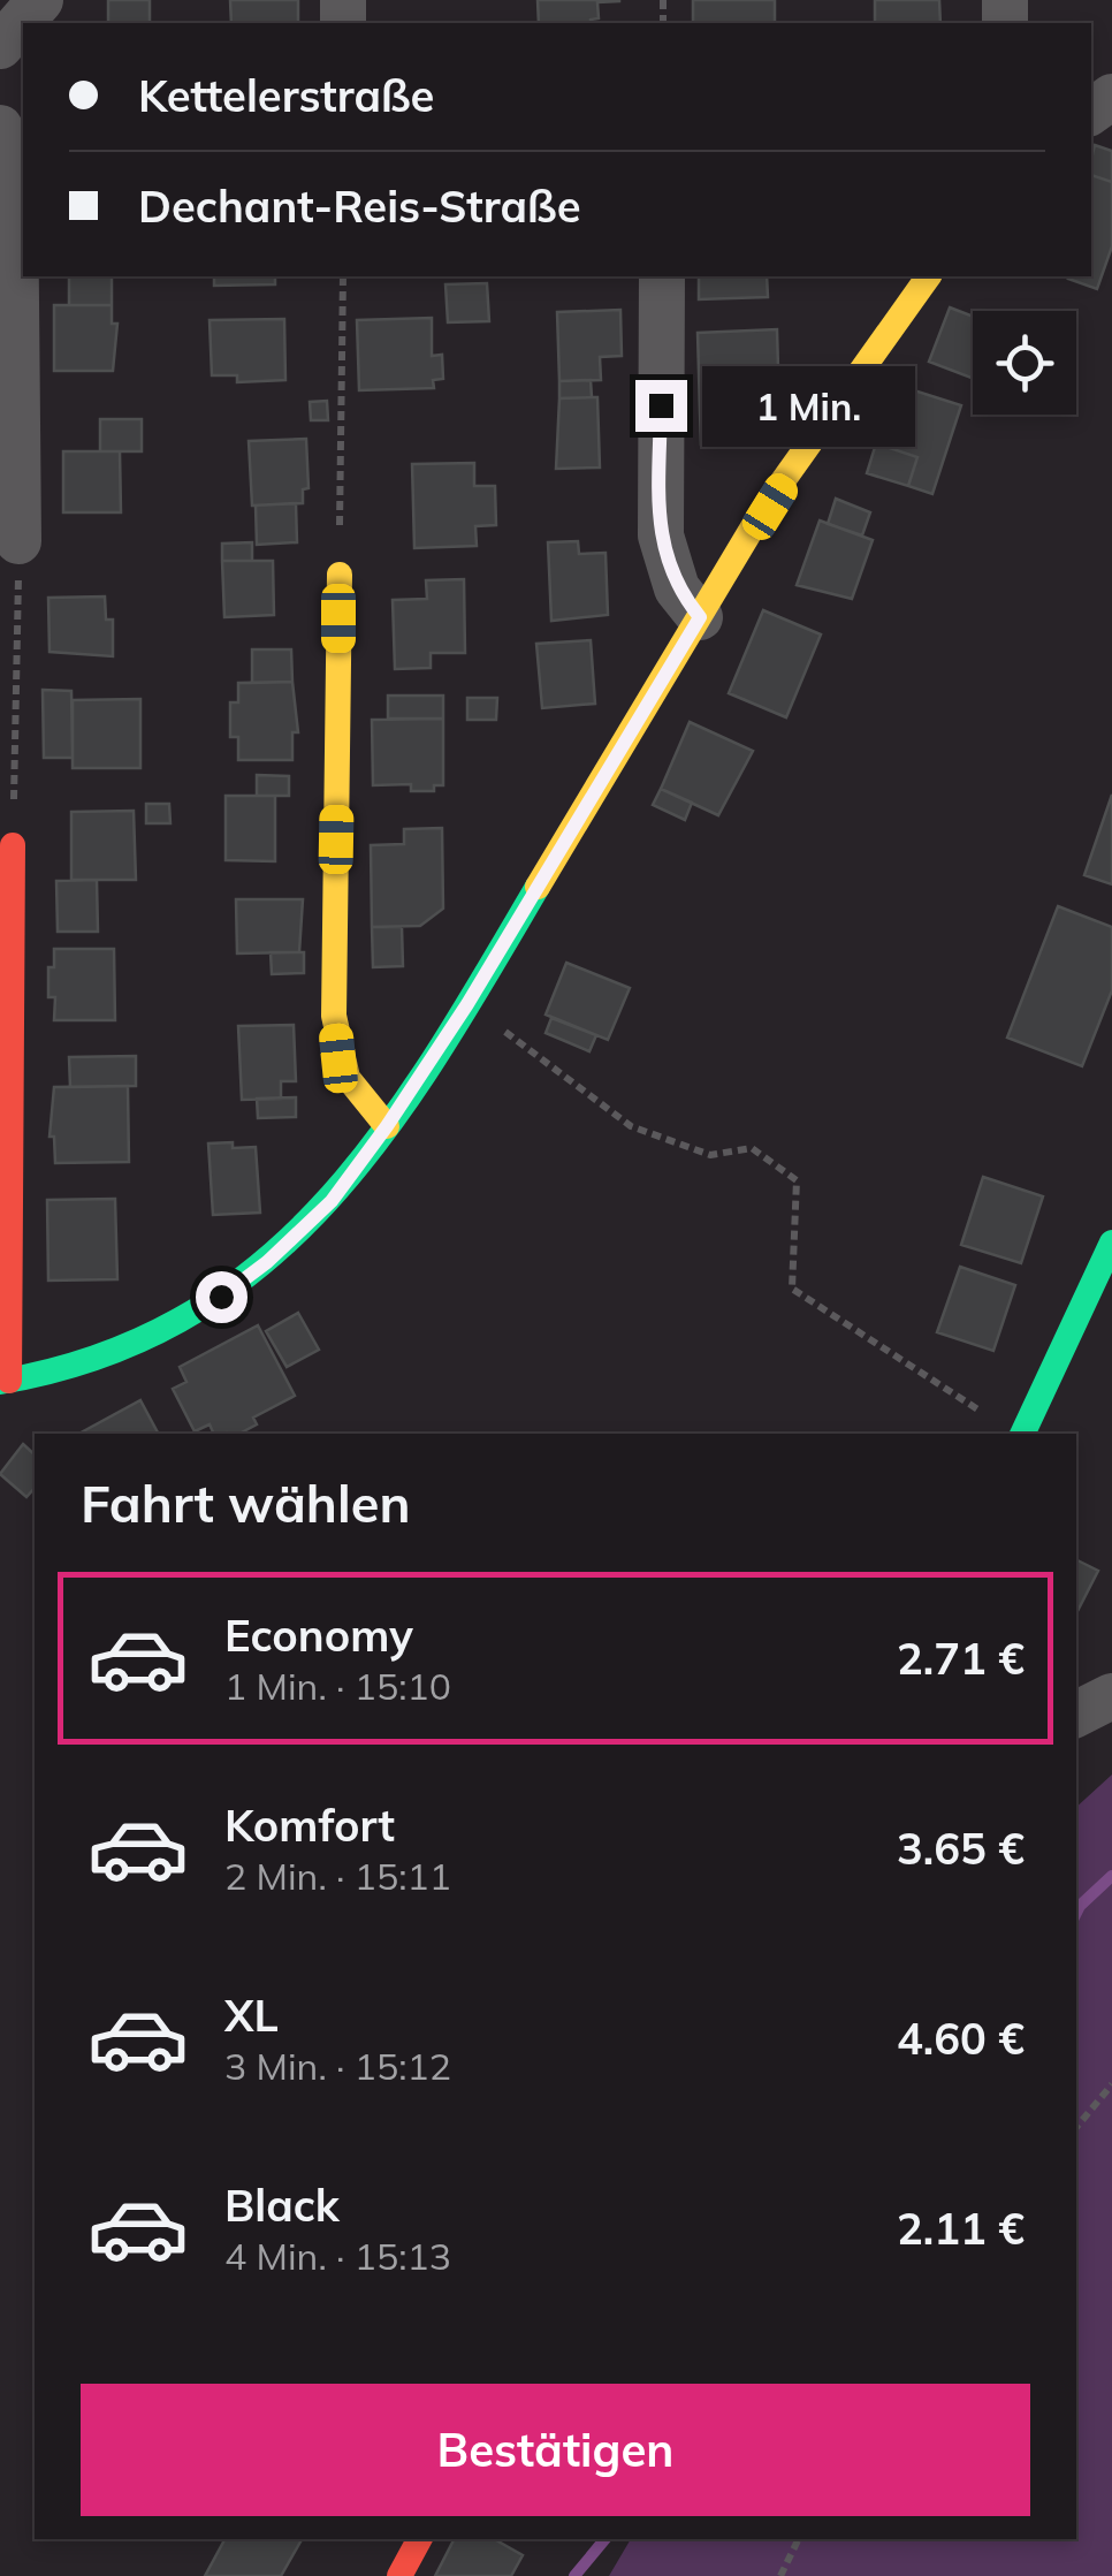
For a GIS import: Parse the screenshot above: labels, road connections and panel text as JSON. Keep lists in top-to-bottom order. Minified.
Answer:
{"page":{"banner":["Kettelerstraße","Dechant-Reis-Straße"],"bubble":"1 Min.","heading":"Fahrt wählen","list":[{"name":"Economy","note":"1 Min. · 15:10","value":"2.71 €"},{"name":"Komfort","note":"2 Min. · 15:11","value":"3.65 €"},{"name":"XL","note":"3 Min. · 15:12","value":"4.60 €"},{"name":"Black","note":"4 Min. · 15:13","value":"2.11 €"}],"buttons":"Bestätigen"}}
